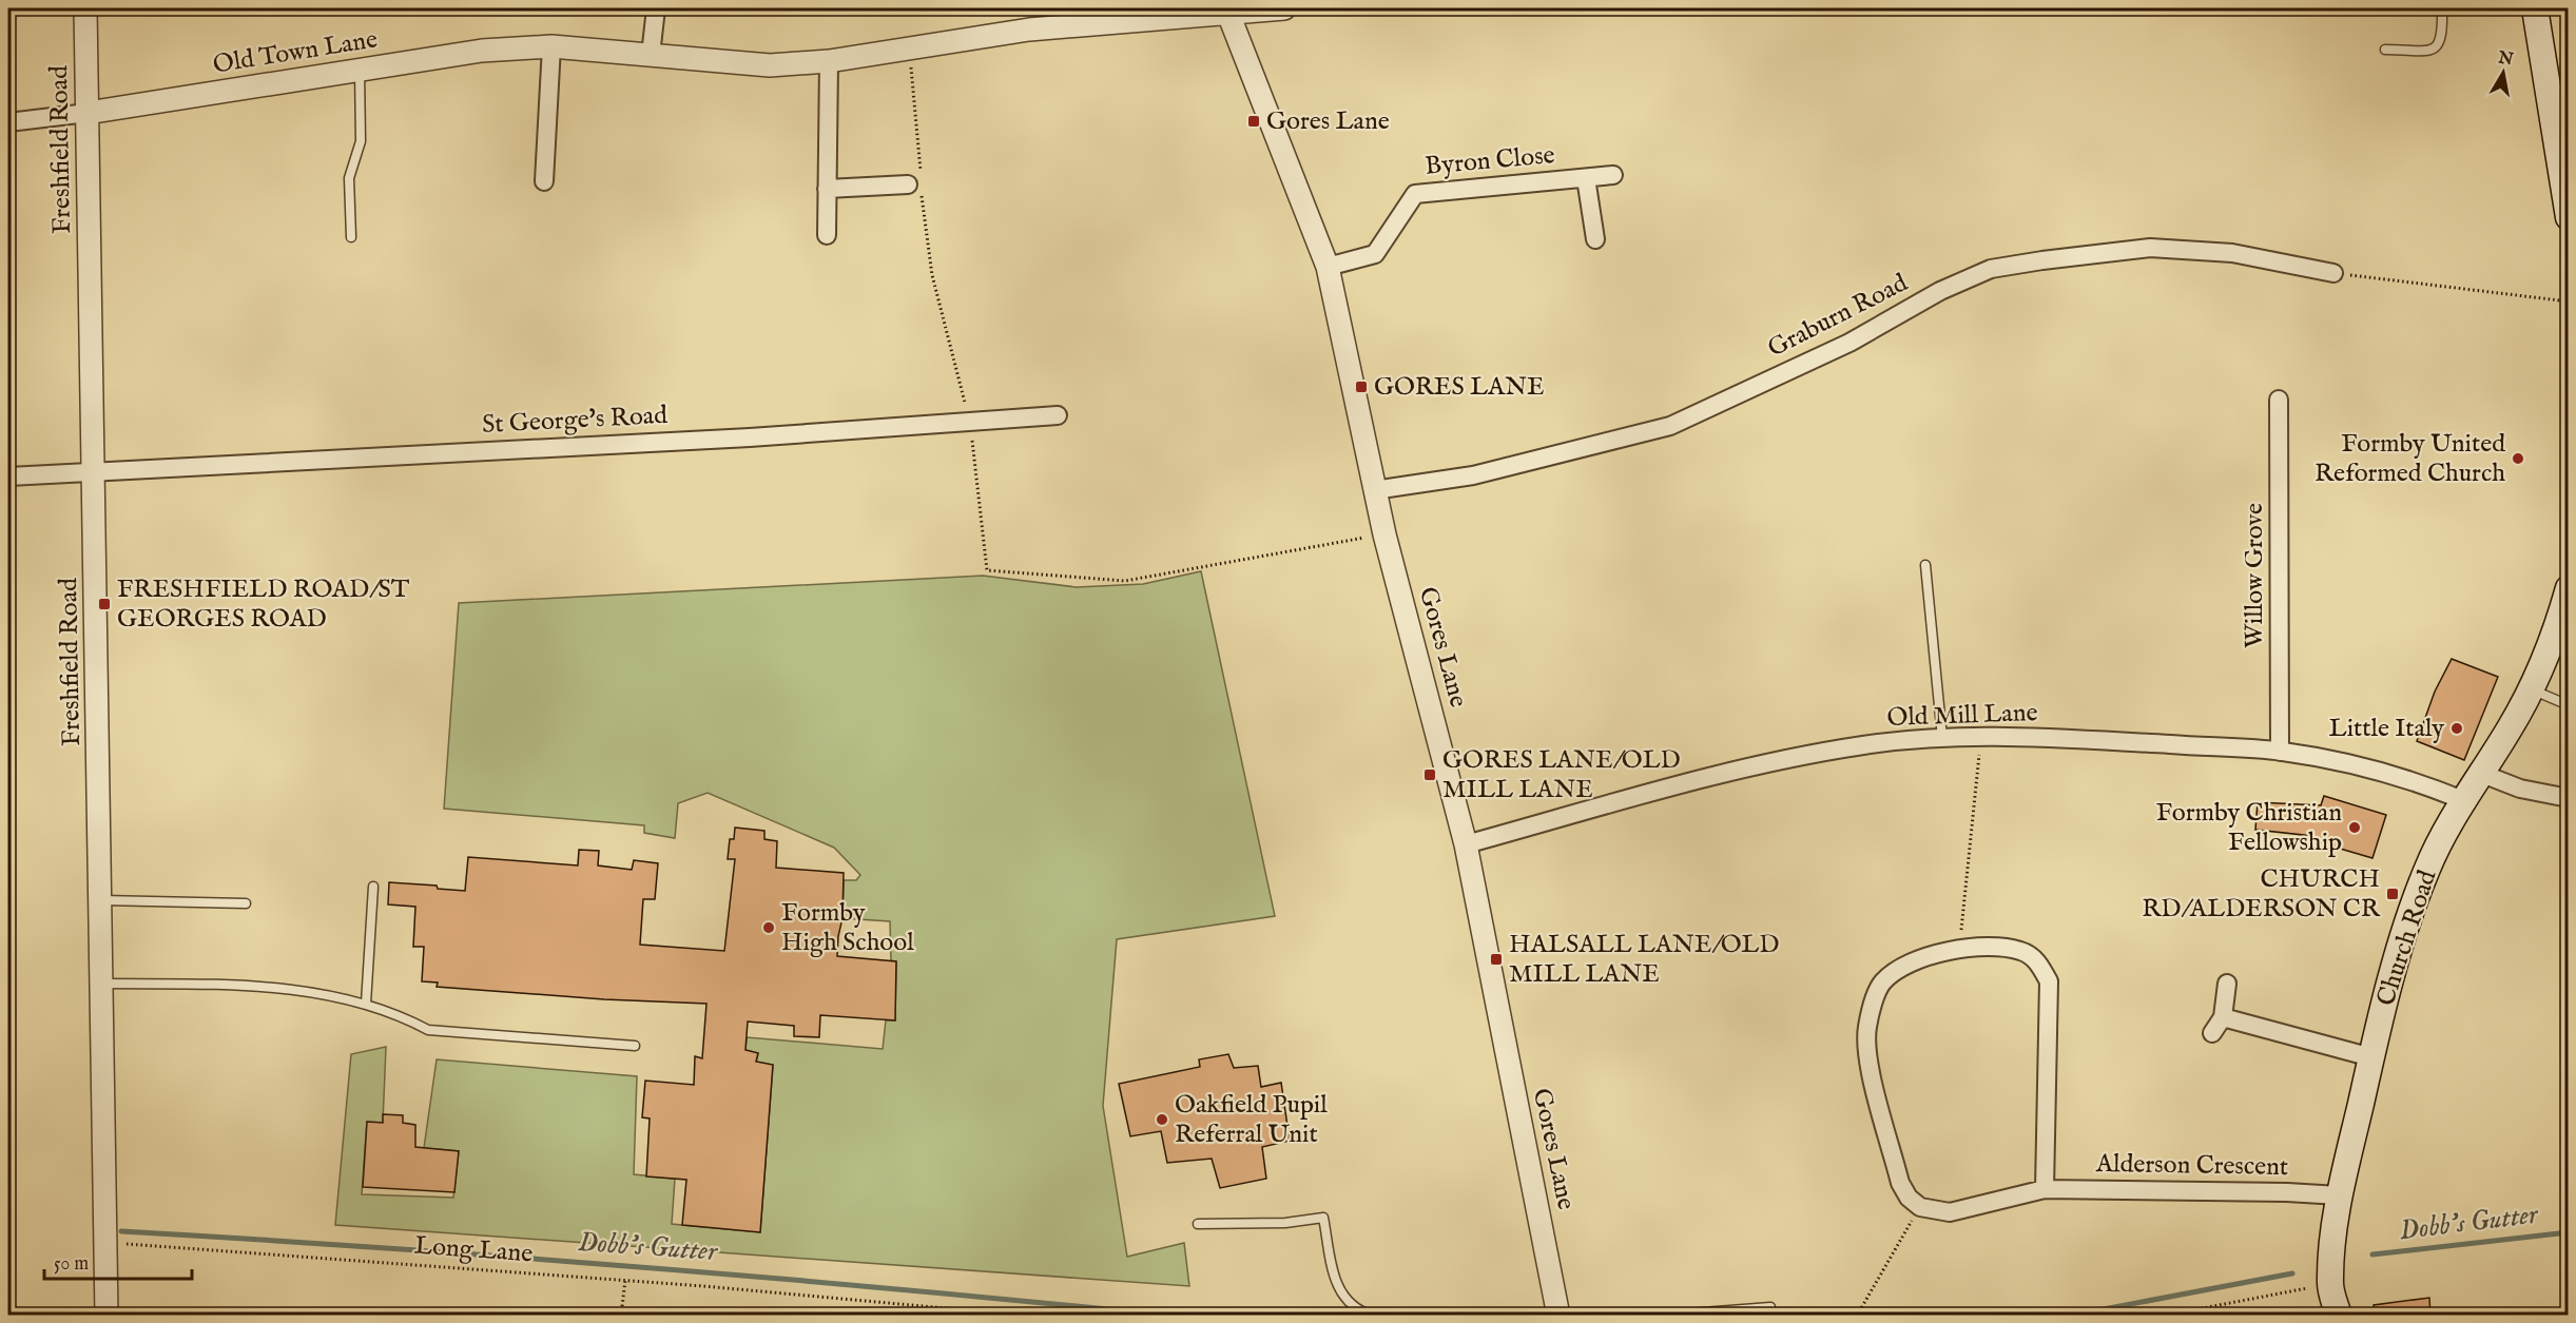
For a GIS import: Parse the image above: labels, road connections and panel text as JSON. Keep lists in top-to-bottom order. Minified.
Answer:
{"streets":{"main road":["Church Road"],"street":["Old Town Lane","Freshfield Road","Byron Close","Graburn Road","St George's Road","Willow Grove","Gores Lane","Old Mill Lane","Alderson Crescent"],"path":["Long Lane"]},"crossings":[["Old Town Lane","Freshfield Road"],["Old Town Lane","Gores Lane"],["Freshfield Road","St George's Road"],["Freshfield Road","Long Lane"],["Byron Close","Gores Lane"],["Graburn Road","Gores Lane"],["Willow Grove","Old Mill Lane"],["Gores Lane","Old Mill Lane"],["Old Mill Lane","Church Road"],["Church Road","Alderson Crescent"]],"water":["Dobb's Gutter"],"places":{"transit":["Gores Lane","GORES LANE","FRESHFIELD ROAD/ST GEORGES ROAD","GORES LANE/OLD MILL LANE","CHURCH RD/ALDERSON CR","HALSALL LANE/OLD MILL LANE"],"other":["Formby United Reformed Church","Little Italy","Formby Christian Fellowship","Formby High School","Oakfield Pupil Referral Unit"]},"scale_bar":"50 m","north":"top"}
